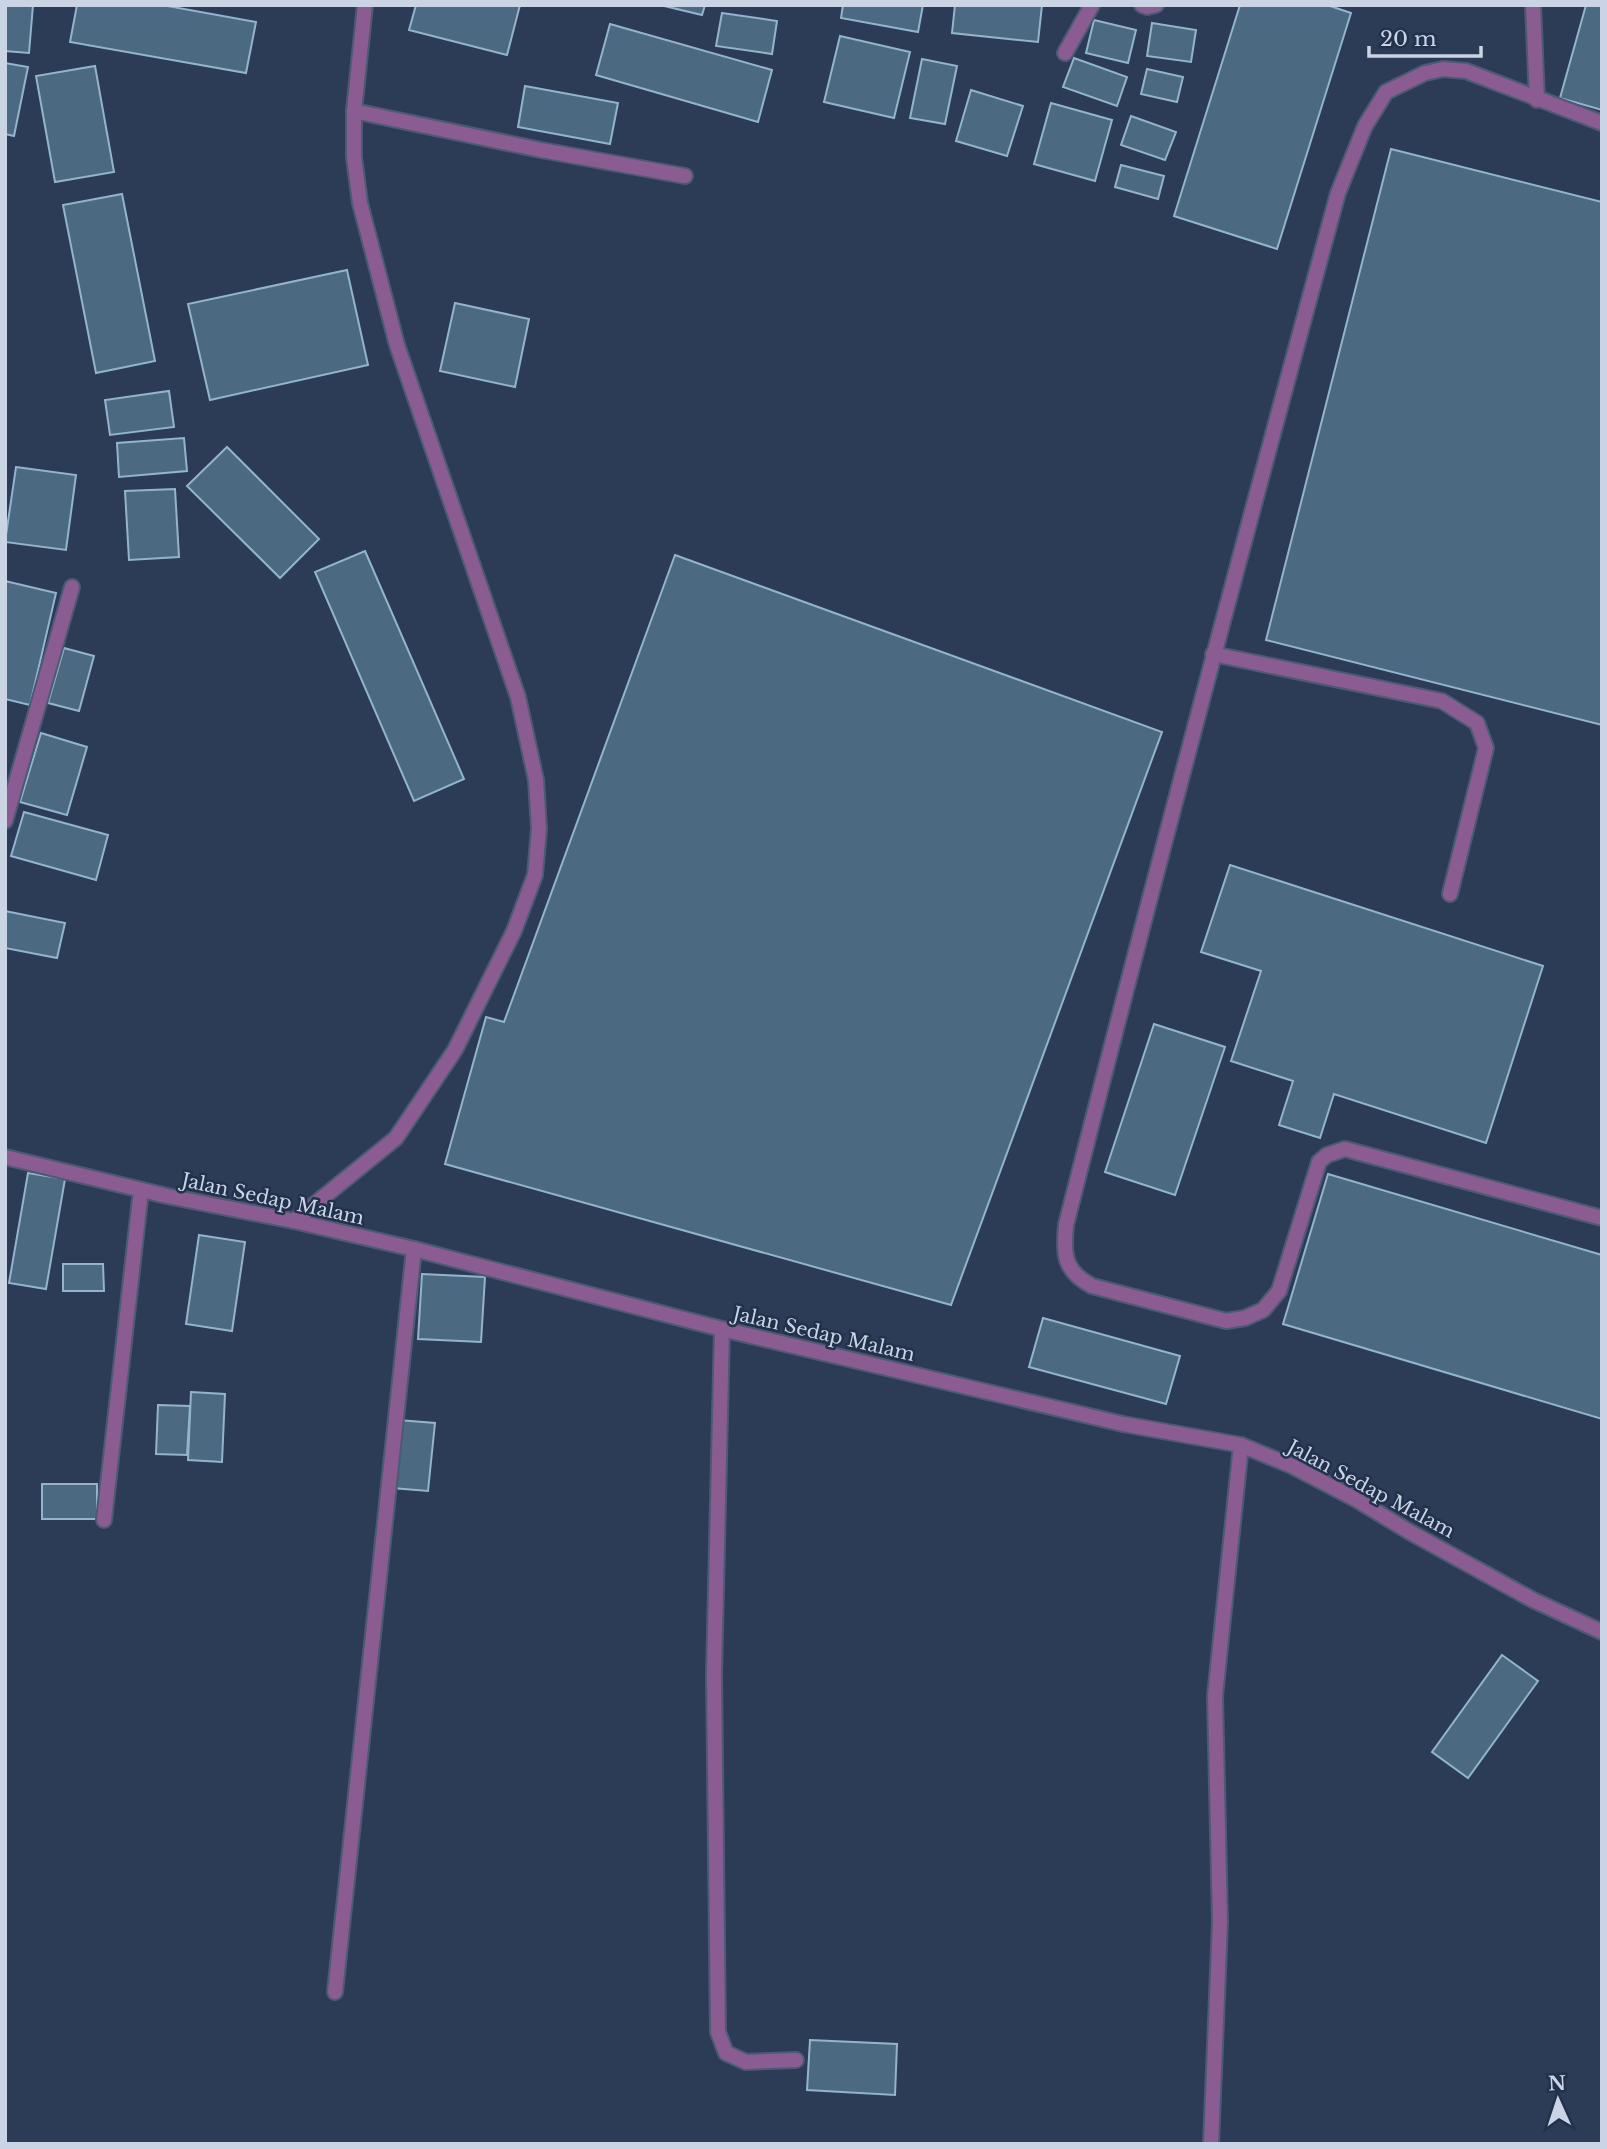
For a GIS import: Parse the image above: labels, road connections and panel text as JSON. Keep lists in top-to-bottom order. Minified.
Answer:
{"streets":{"street":["Jalan Sedap Malam"]},"scale_bar":"20 m","north":"top"}
